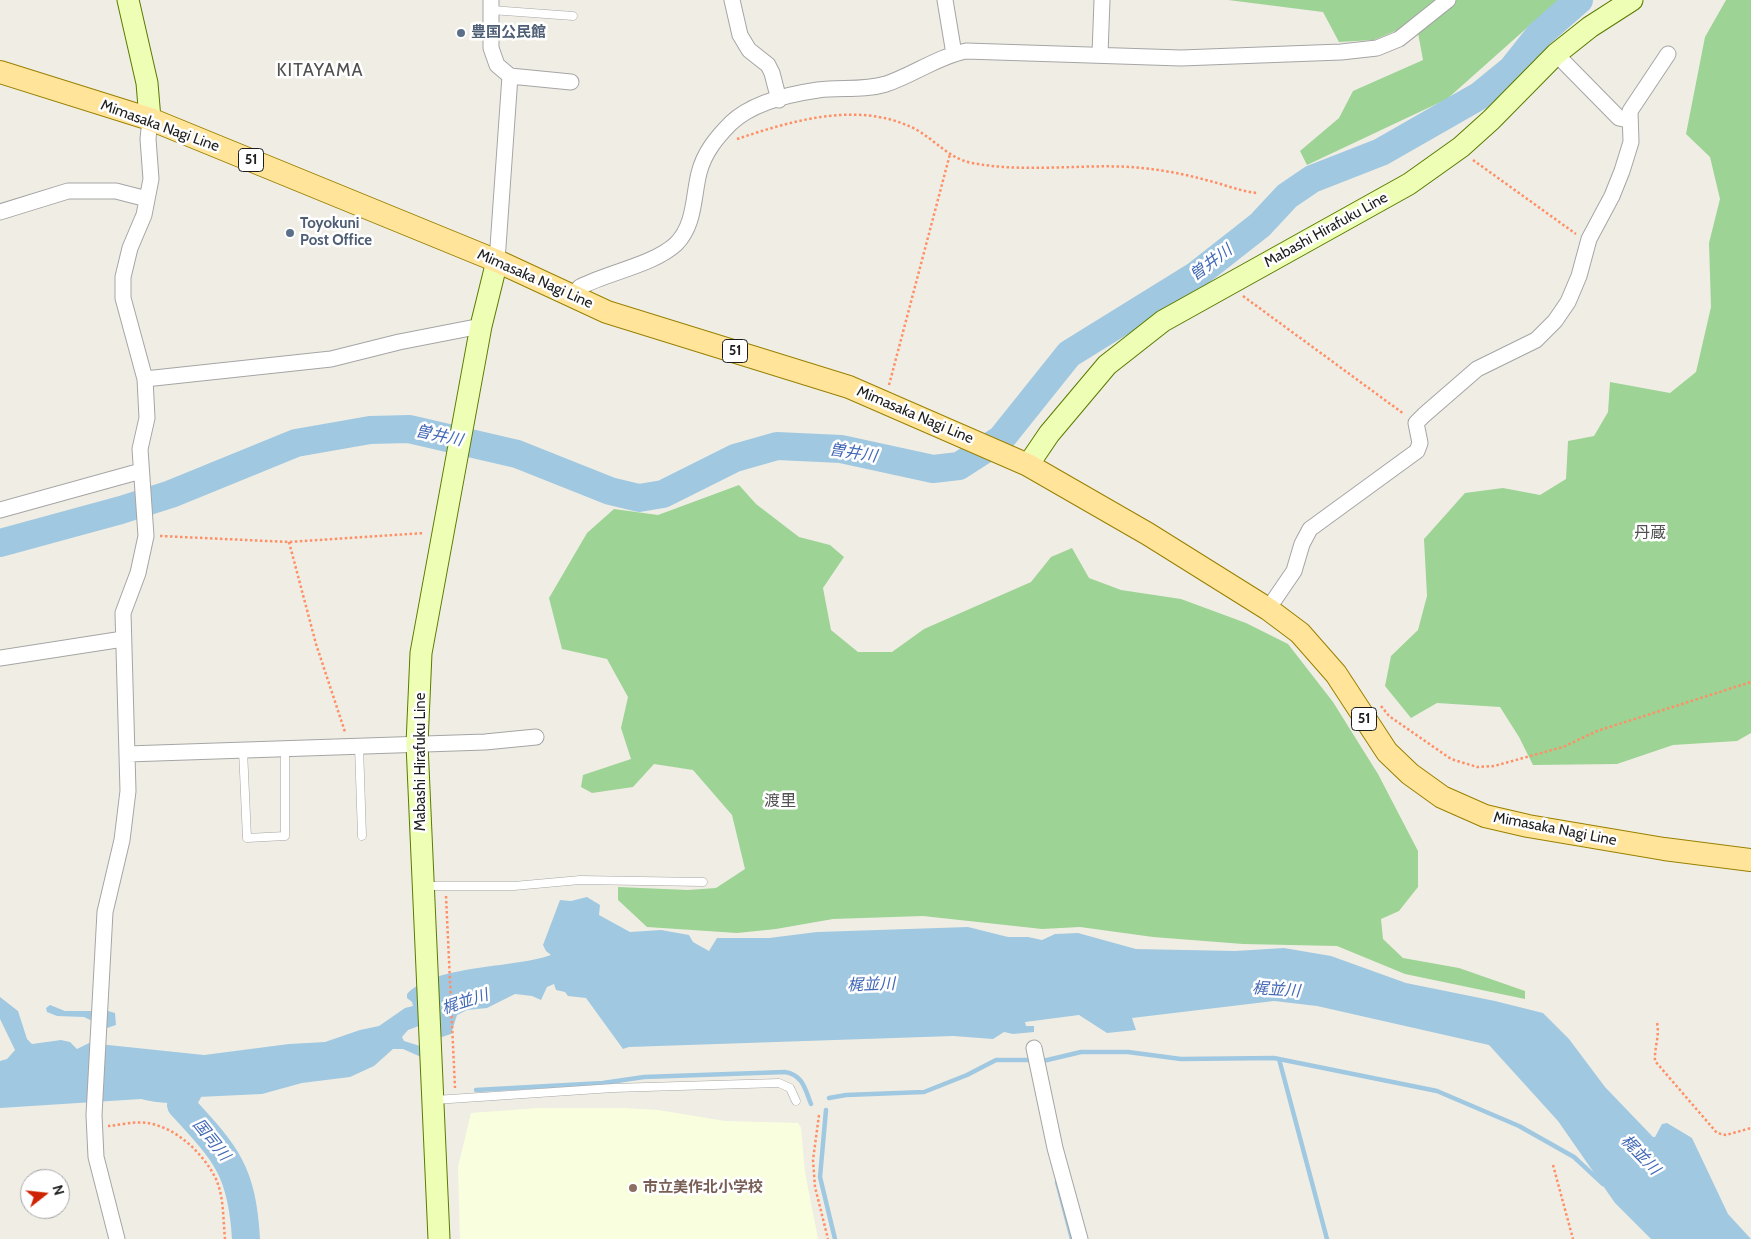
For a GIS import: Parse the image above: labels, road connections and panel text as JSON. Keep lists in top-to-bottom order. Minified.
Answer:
{"streets":{"main road":["Mimasaka Nagi Line","51","Mabashi Hirafuku Line"]},"crossings":[["Mimasaka Nagi Line","Mabashi Hirafuku Line"]],"districts":["KITAYAMA","丹蔵","渡里"],"water":["曽井川","梶並川","国司川"],"places":["豊国公民館","Toyokuni Post Office","市立美作北小学校"],"north":"right"}
